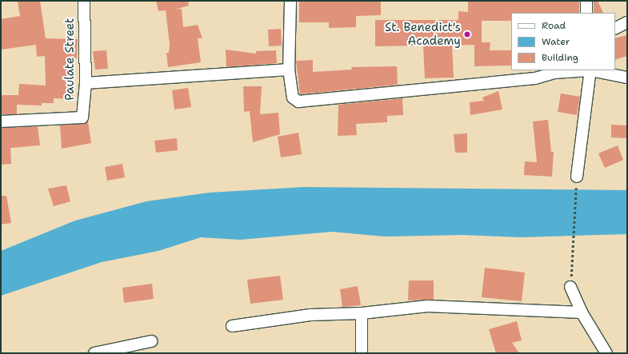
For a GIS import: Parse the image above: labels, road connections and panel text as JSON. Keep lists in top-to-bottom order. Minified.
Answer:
{"streets":{"street":["Paulate Street"]},"places":["St. Benedict's Academy"],"legend":["Road","Water","Building"]}
